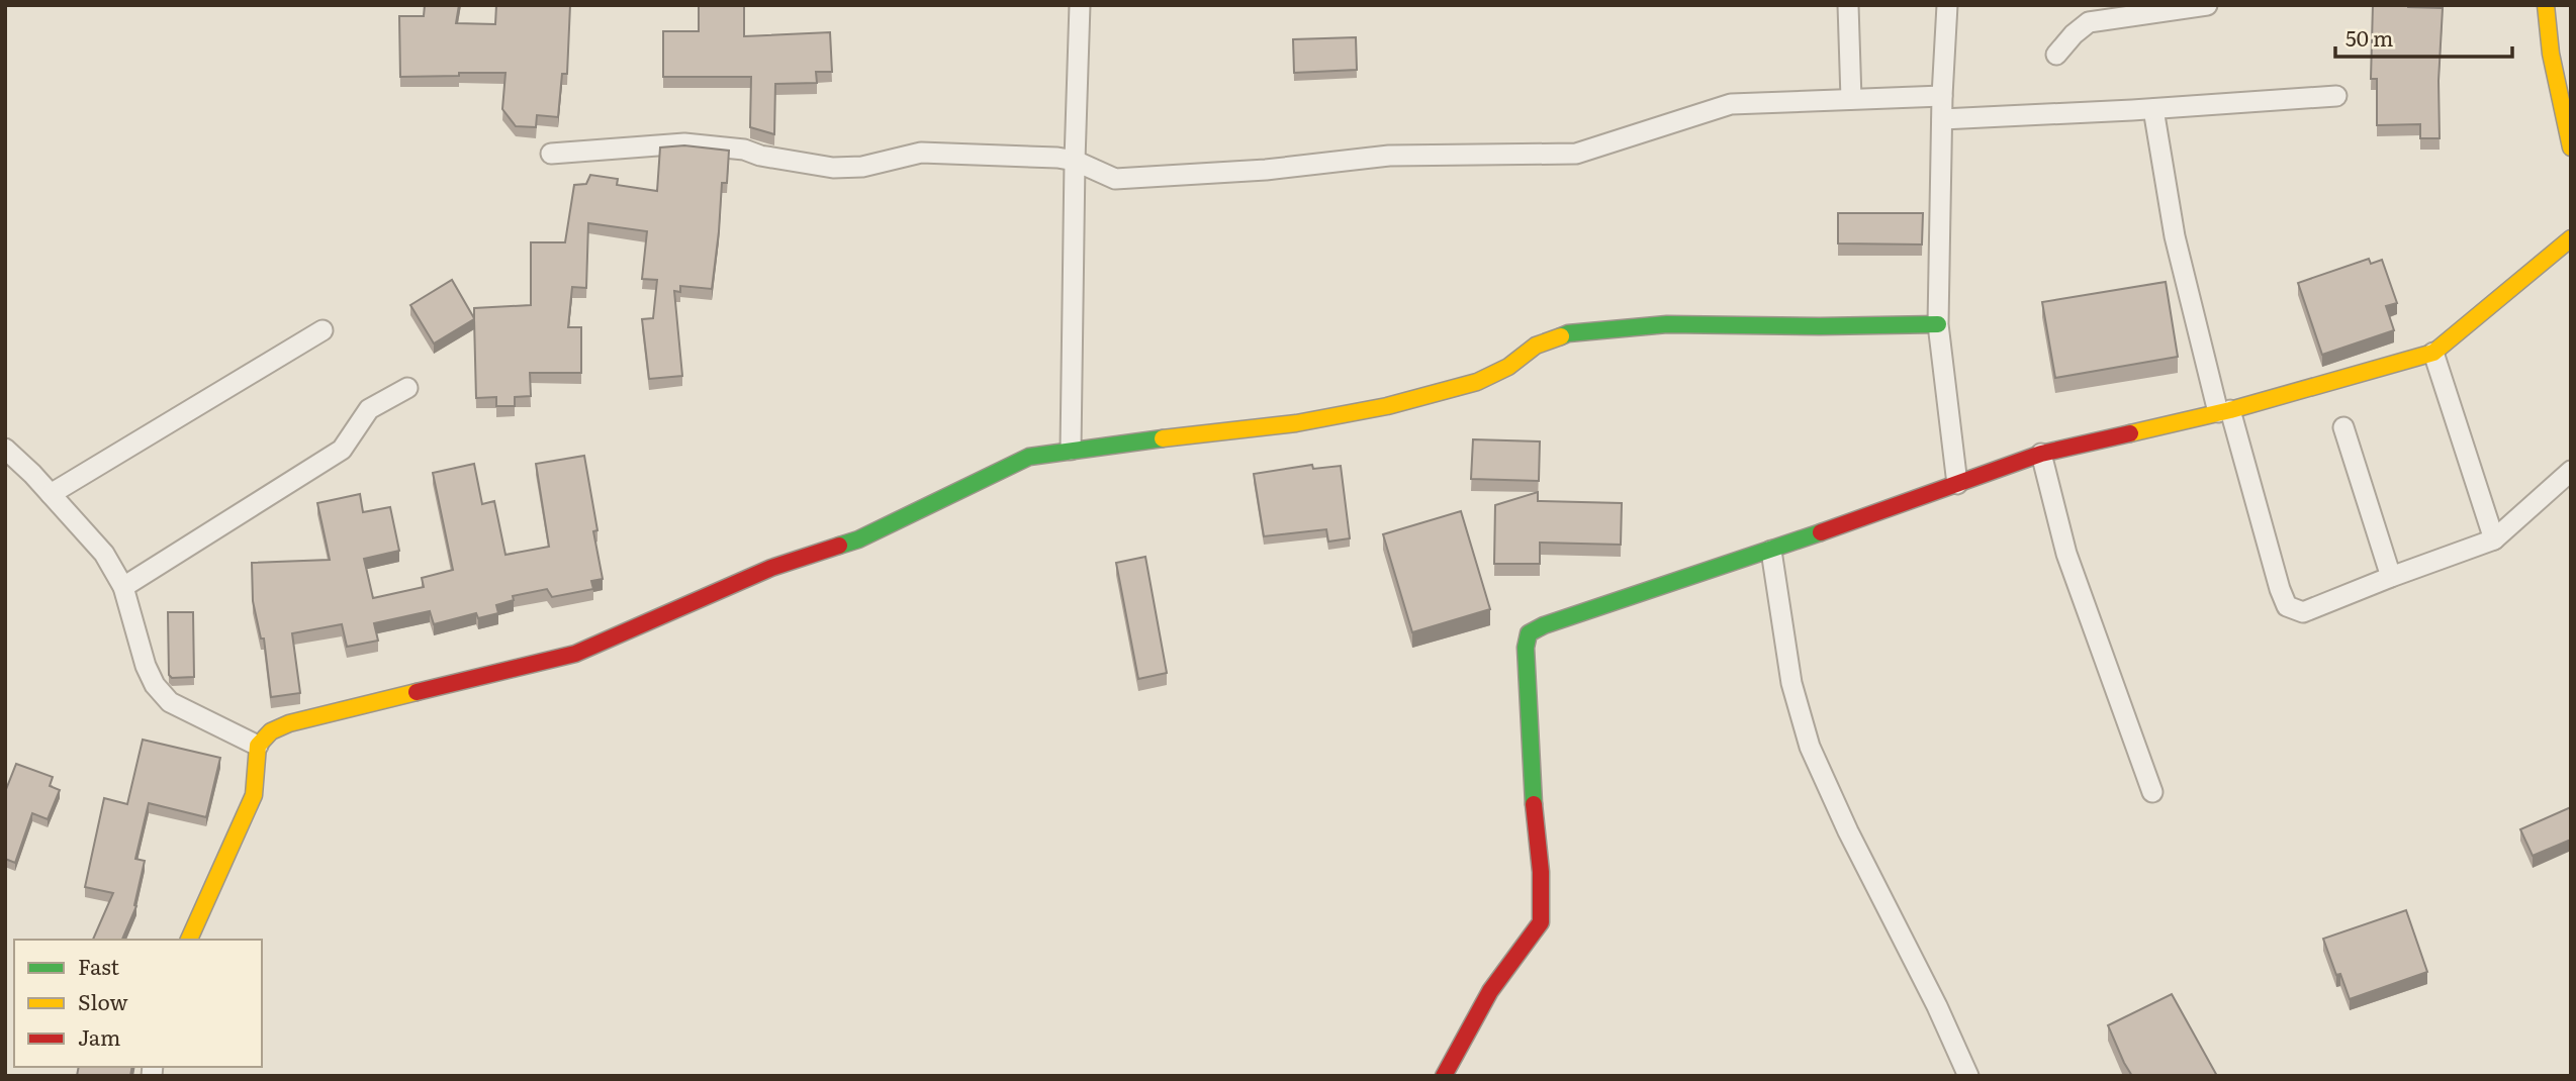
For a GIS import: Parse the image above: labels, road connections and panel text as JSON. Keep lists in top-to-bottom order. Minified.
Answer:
{"legend":["Fast","Slow","Jam"],"scale_bar":"50 m"}
